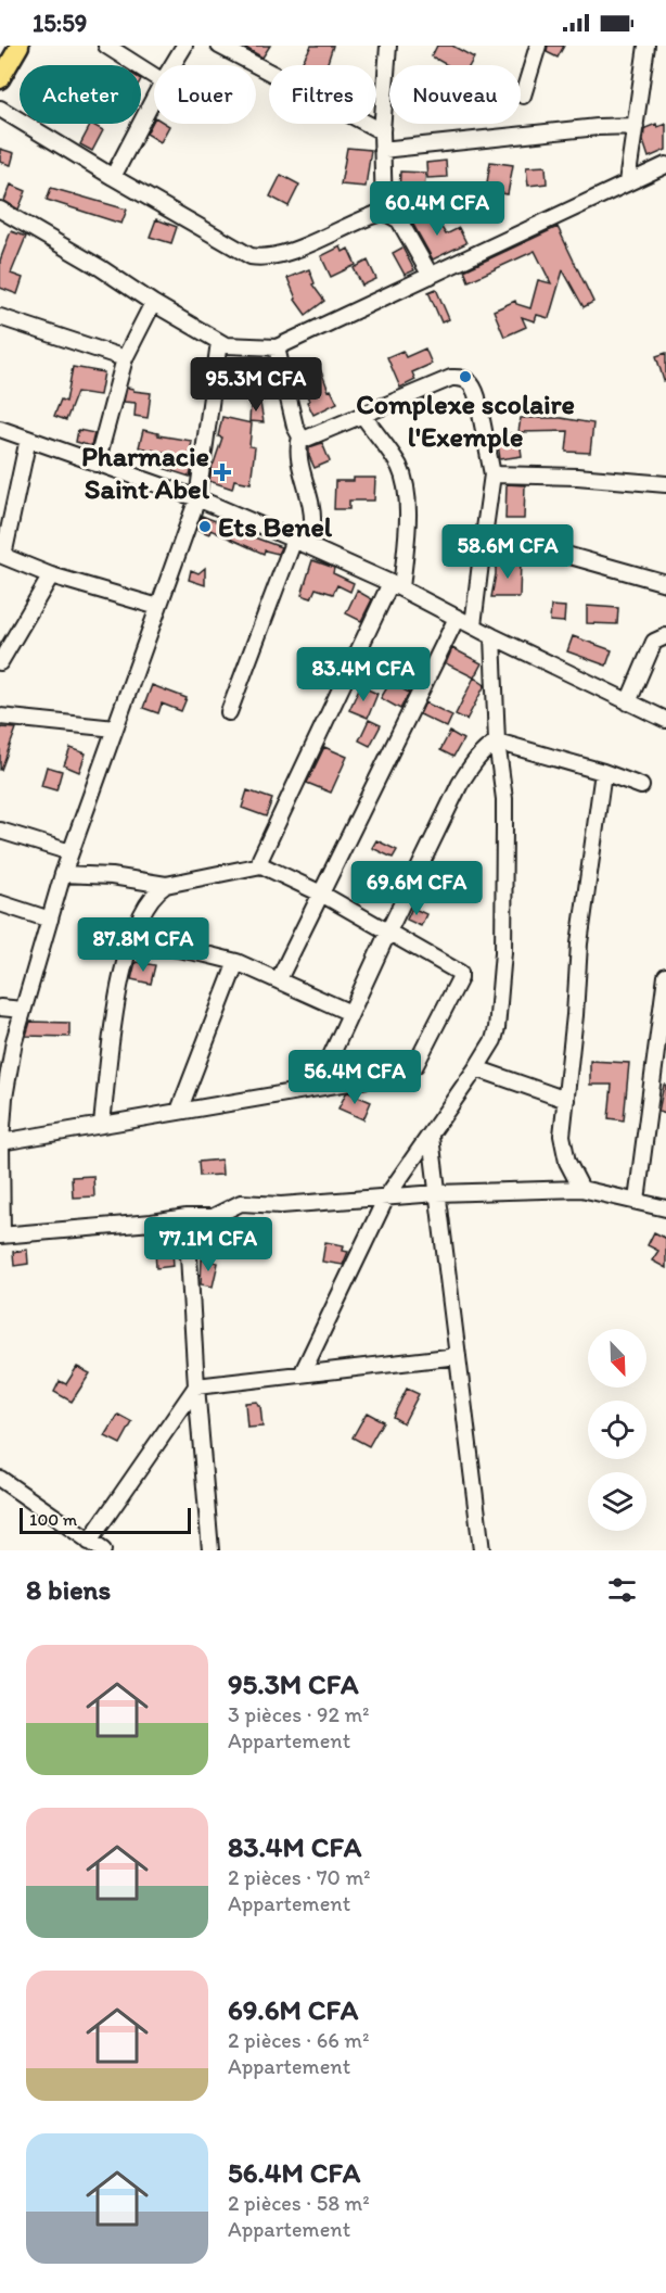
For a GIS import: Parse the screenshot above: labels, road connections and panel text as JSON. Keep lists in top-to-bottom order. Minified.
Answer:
{"places":{"other":["Complexe scolaire l'Exemple","Ets Benel"],"health":["Pharmacie Saint Abel"]},"scale_bar":"100 m","north":"bottom right","page":{"status":"15:59","chip":["Acheter","Louer","Filtres","Nouveau"],"price":["60.4M CFA","95.3M CFA","58.6M CFA","83.4M CFA","69.6M CFA","87.8M CFA","56.4M CFA","77.1M CFA"],"scale":"100 m","heading":"8 biens","list":[{"name":"95.3M CFA","note":"3 pièces · 92 m² · Appartement"},{"name":"83.4M CFA","note":"2 pièces · 70 m² · Appartement"},{"name":"69.6M CFA","note":"2 pièces · 66 m² · Appartement"},{"name":"56.4M CFA","note":"2 pièces · 58 m² · Appartement"}]}}
